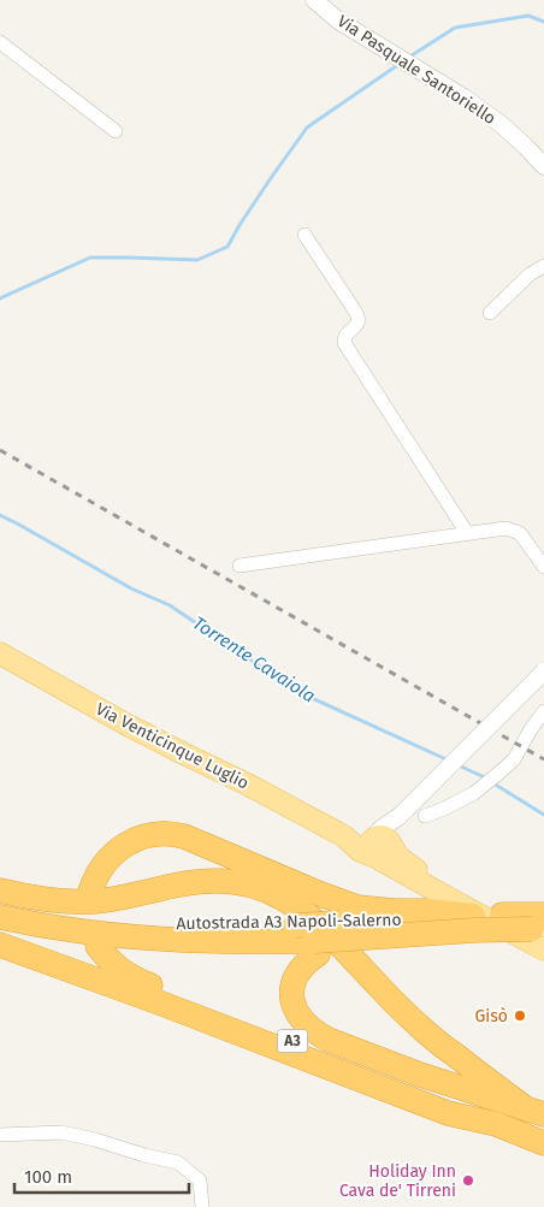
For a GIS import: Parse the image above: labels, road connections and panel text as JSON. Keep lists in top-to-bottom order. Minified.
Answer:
{"streets":{"highway":["Autostrada A3 Napoli-Salerno","A3"],"main road":["Via Venticinque Luglio"],"street":["Via Pasquale Santoriello"]},"water":["Torrente Cavaiola"],"places":["Gisò","Holiday Inn Cava de' Tirreni"],"scale_bar":"100 m"}
